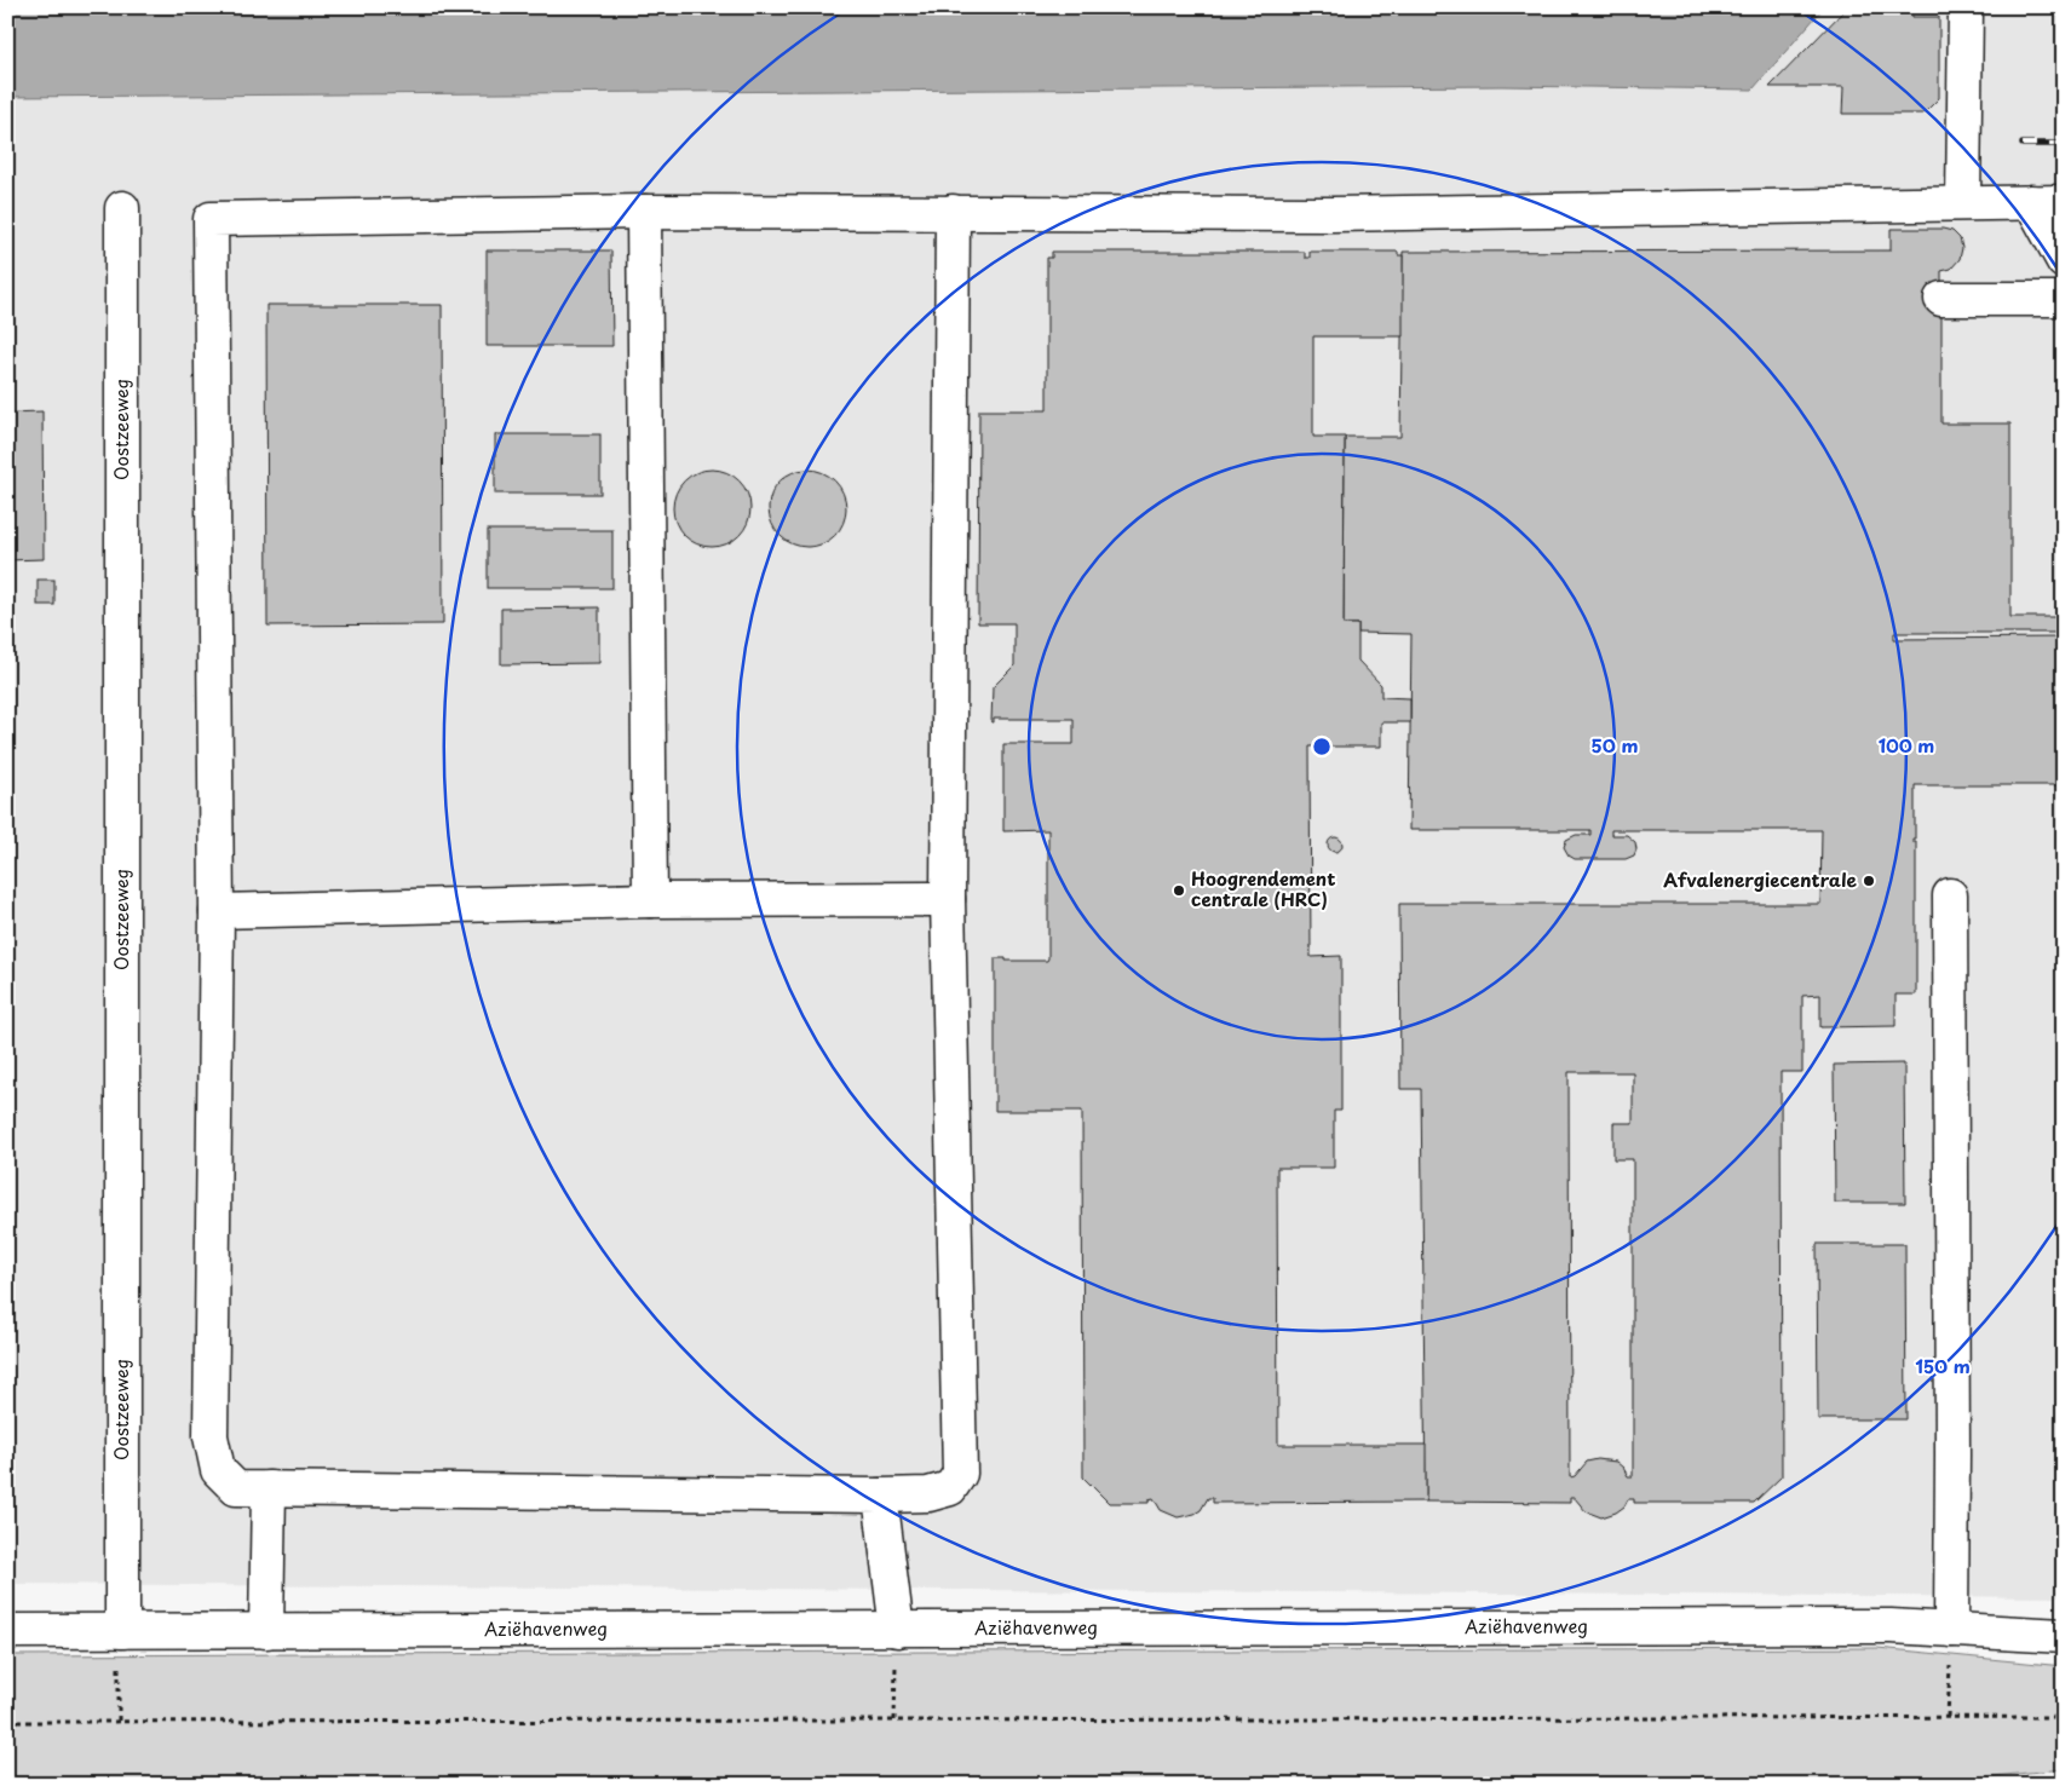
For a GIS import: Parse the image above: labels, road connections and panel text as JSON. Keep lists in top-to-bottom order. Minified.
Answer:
{"streets":{"street":["Oostzeeweg","Aziëhavenweg"]},"crossings":[["Oostzeeweg","Aziëhavenweg"]],"places":["Afvalenergiecentrale","Hoogrendement centrale (HRC)"],"rings":["50 m","100 m","150 m"]}
